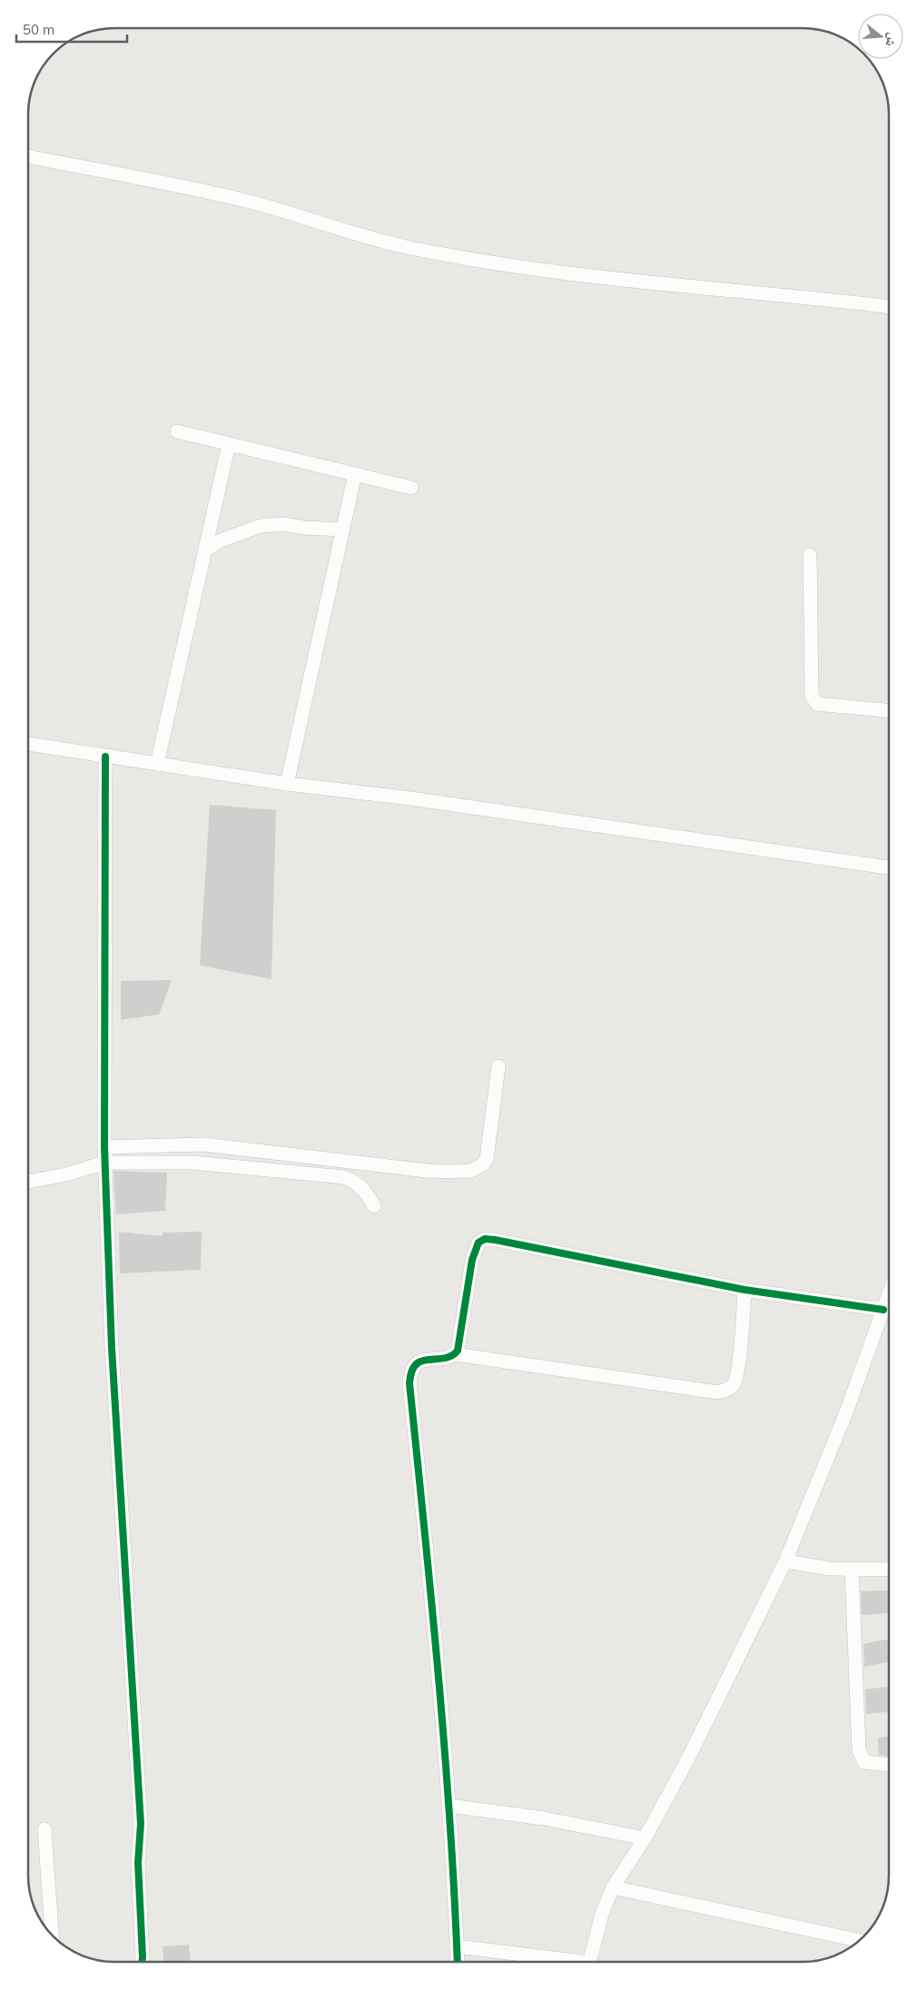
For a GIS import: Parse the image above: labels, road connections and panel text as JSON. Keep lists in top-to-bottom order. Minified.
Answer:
{"scale_bar":"50 m","north":"right"}
